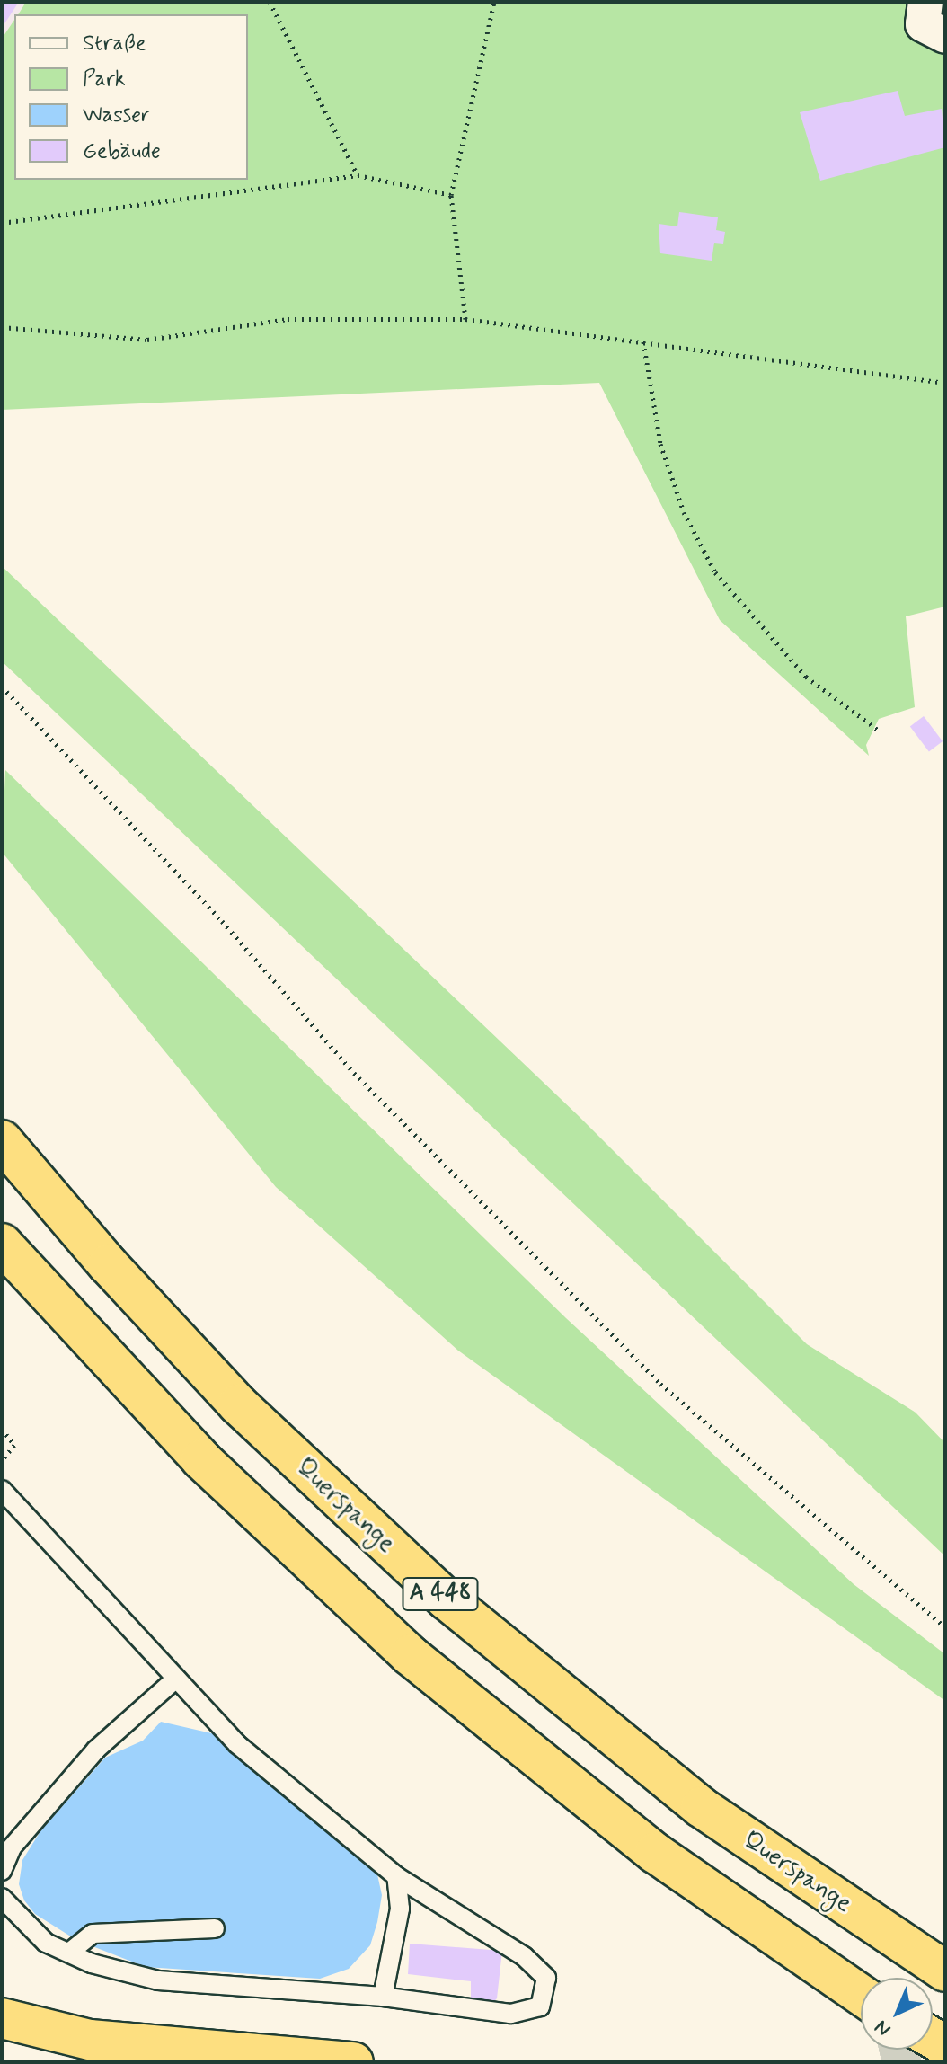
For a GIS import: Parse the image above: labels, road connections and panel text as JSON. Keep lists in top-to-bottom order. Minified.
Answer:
{"streets":{"highway":["Querspange","A 448"]},"legend":["Straße","Park","Wasser","Gebäude"],"north":"bottom left"}
